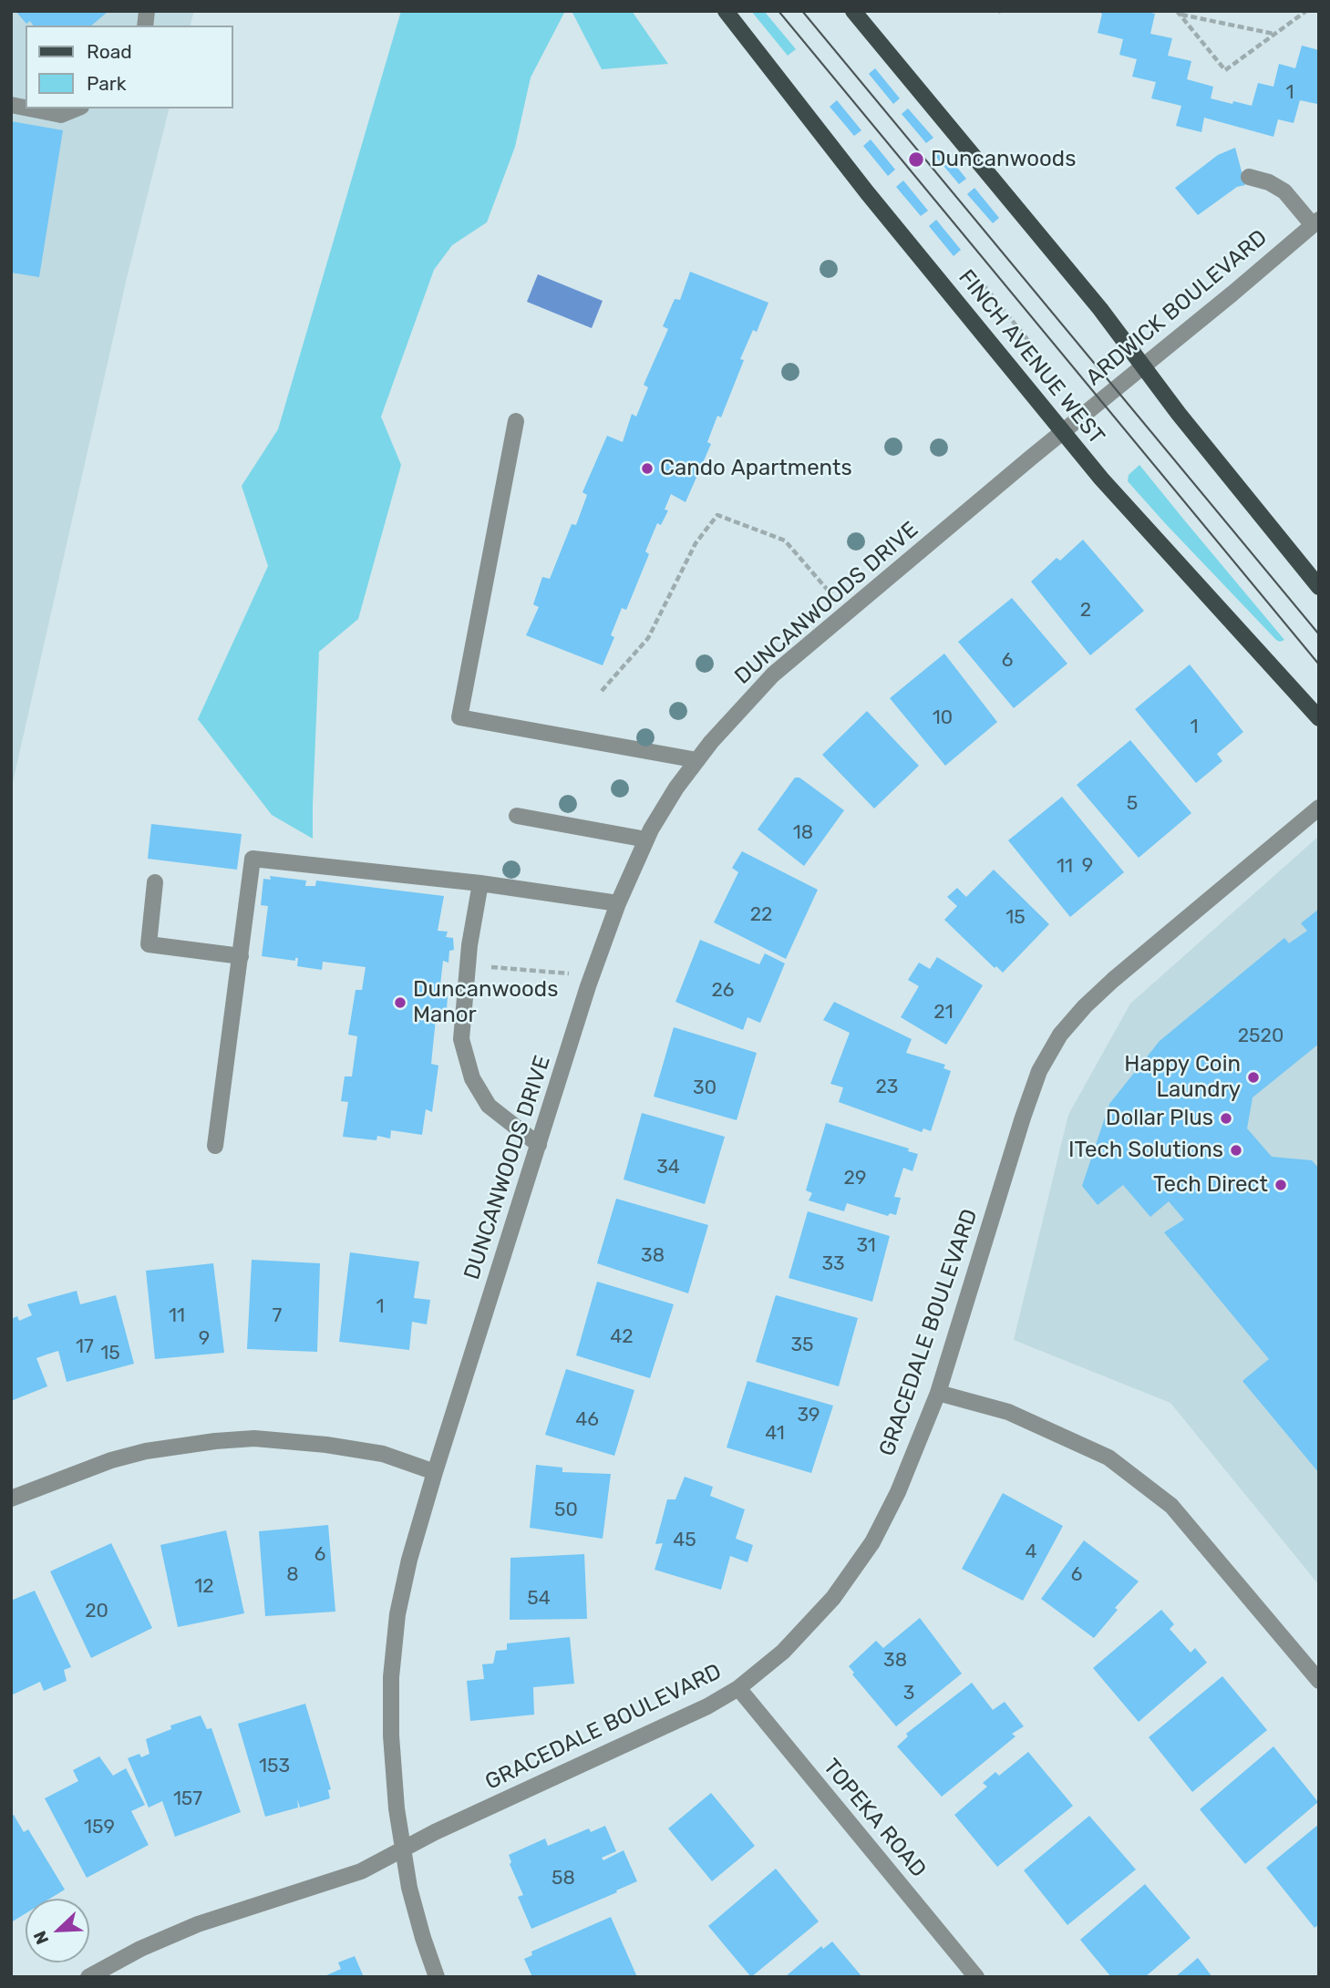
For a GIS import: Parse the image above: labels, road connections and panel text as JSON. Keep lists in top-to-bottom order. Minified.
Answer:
{"streets":{"main road":["FINCH AVENUE WEST"],"street":["ARDWICK BOULEVARD","DUNCANWOODS DRIVE","GRACEDALE BOULEVARD","TOPEKA ROAD"]},"crossings":[["ARDWICK BOULEVARD","FINCH AVENUE WEST"],["ARDWICK BOULEVARD","DUNCANWOODS DRIVE"],["FINCH AVENUE WEST","DUNCANWOODS DRIVE"],["DUNCANWOODS DRIVE","GRACEDALE BOULEVARD"],["GRACEDALE BOULEVARD","TOPEKA ROAD"]],"places":["Duncanwoods","Cando Apartments","Duncanwoods Manor","Happy Coin Laundry","Dollar Plus","ITech Solutions","Tech Direct"],"house_numbers":["1","2","6","10","1","5","18","9","11","22","15","26","21","2520","23","30","34","29","31","38","33","1","11","7","42","9","35","17","15","39","46","41","50","45","4","6","8","6","12","54","20","38","3","153","157","159","58"],"legend":["Road","Park"],"north":"bottom left"}
